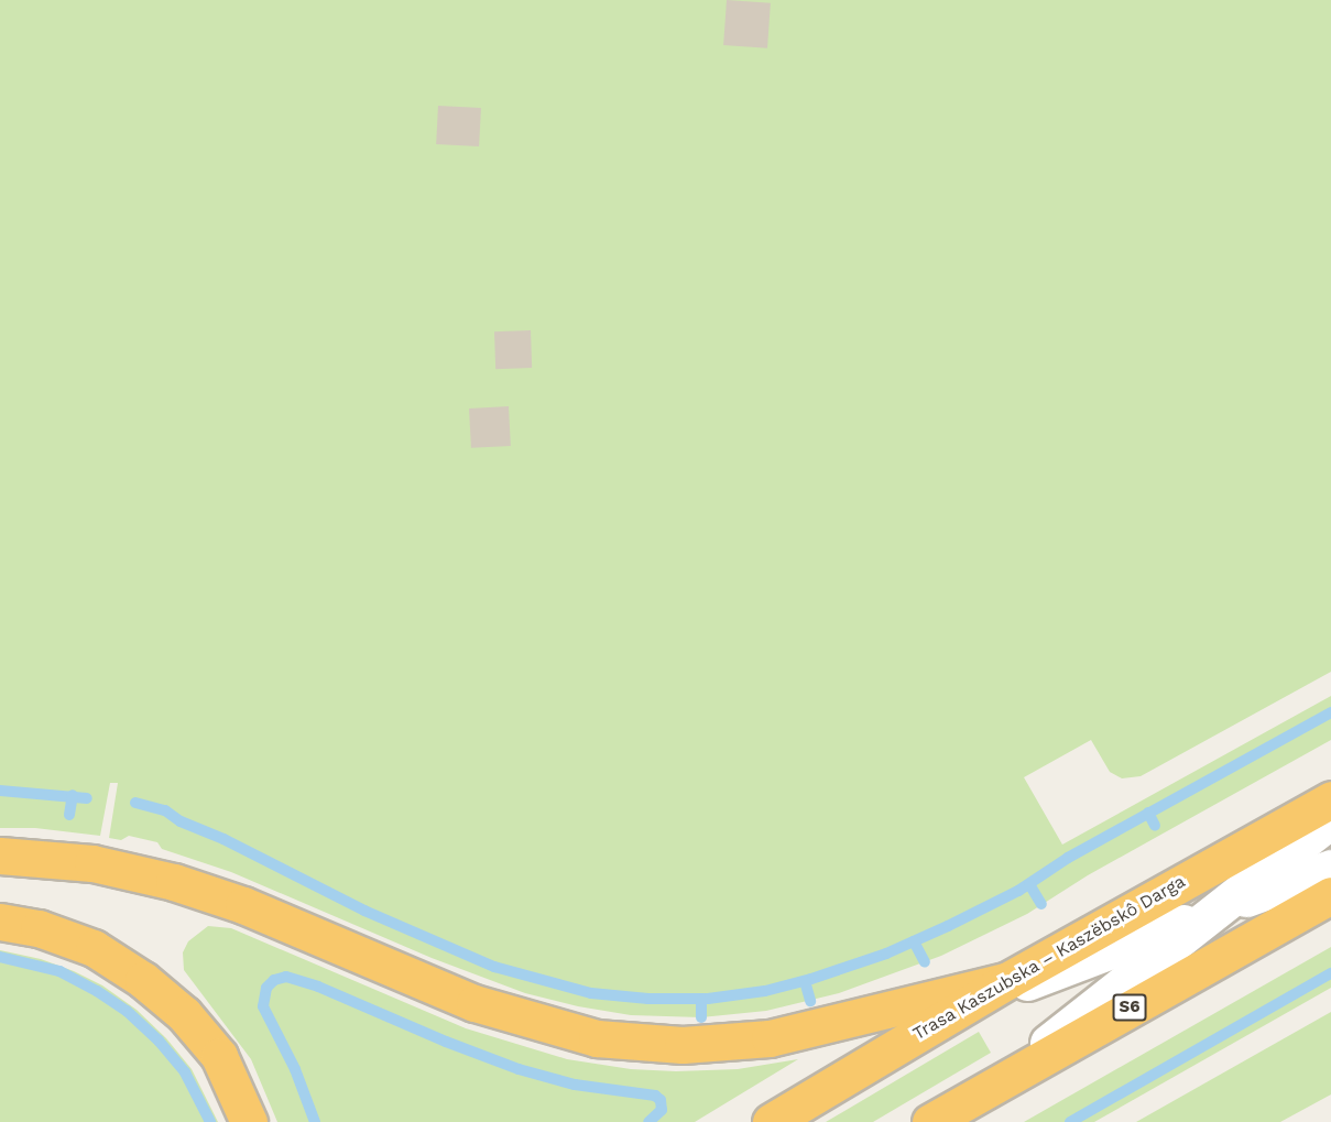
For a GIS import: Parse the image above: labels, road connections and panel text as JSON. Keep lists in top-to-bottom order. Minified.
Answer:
{"streets":{"highway":["Trasa Kaszubska – Kaszëbskô Darga","S6"]}}
